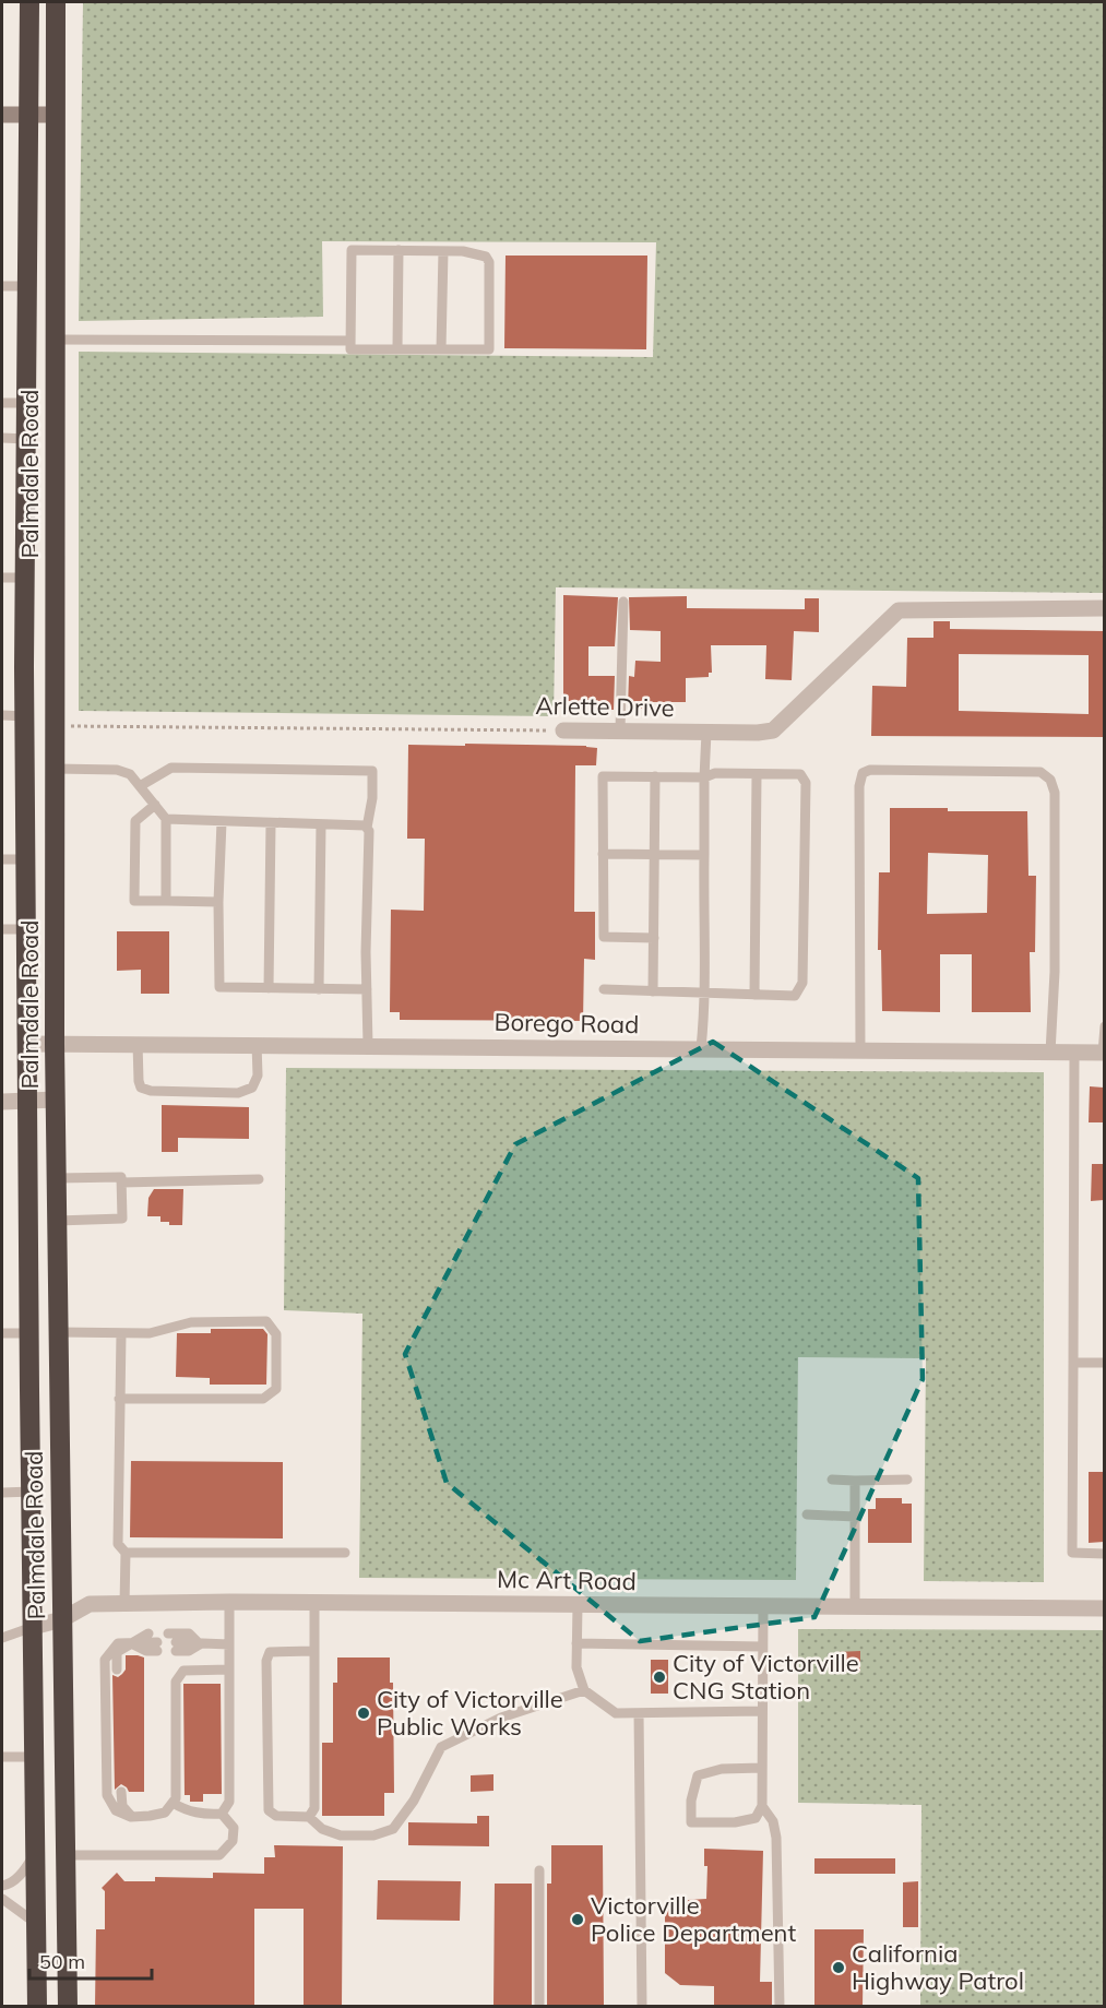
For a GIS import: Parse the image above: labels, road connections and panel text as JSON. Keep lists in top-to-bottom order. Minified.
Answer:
{"streets":{"highway":["Palmdale Road"],"street":["Arlette Drive","Borego Road","Mc Art Road"]},"crossings":[["Palmdale Road","Arlette Drive"],["Palmdale Road","Borego Road"],["Palmdale Road","Mc Art Road"]],"places":["City of Victorville CNG Station","City of Victorville Public Works","Victorville Police Department","California Highway Patrol"],"scale_bar":"50 m"}
